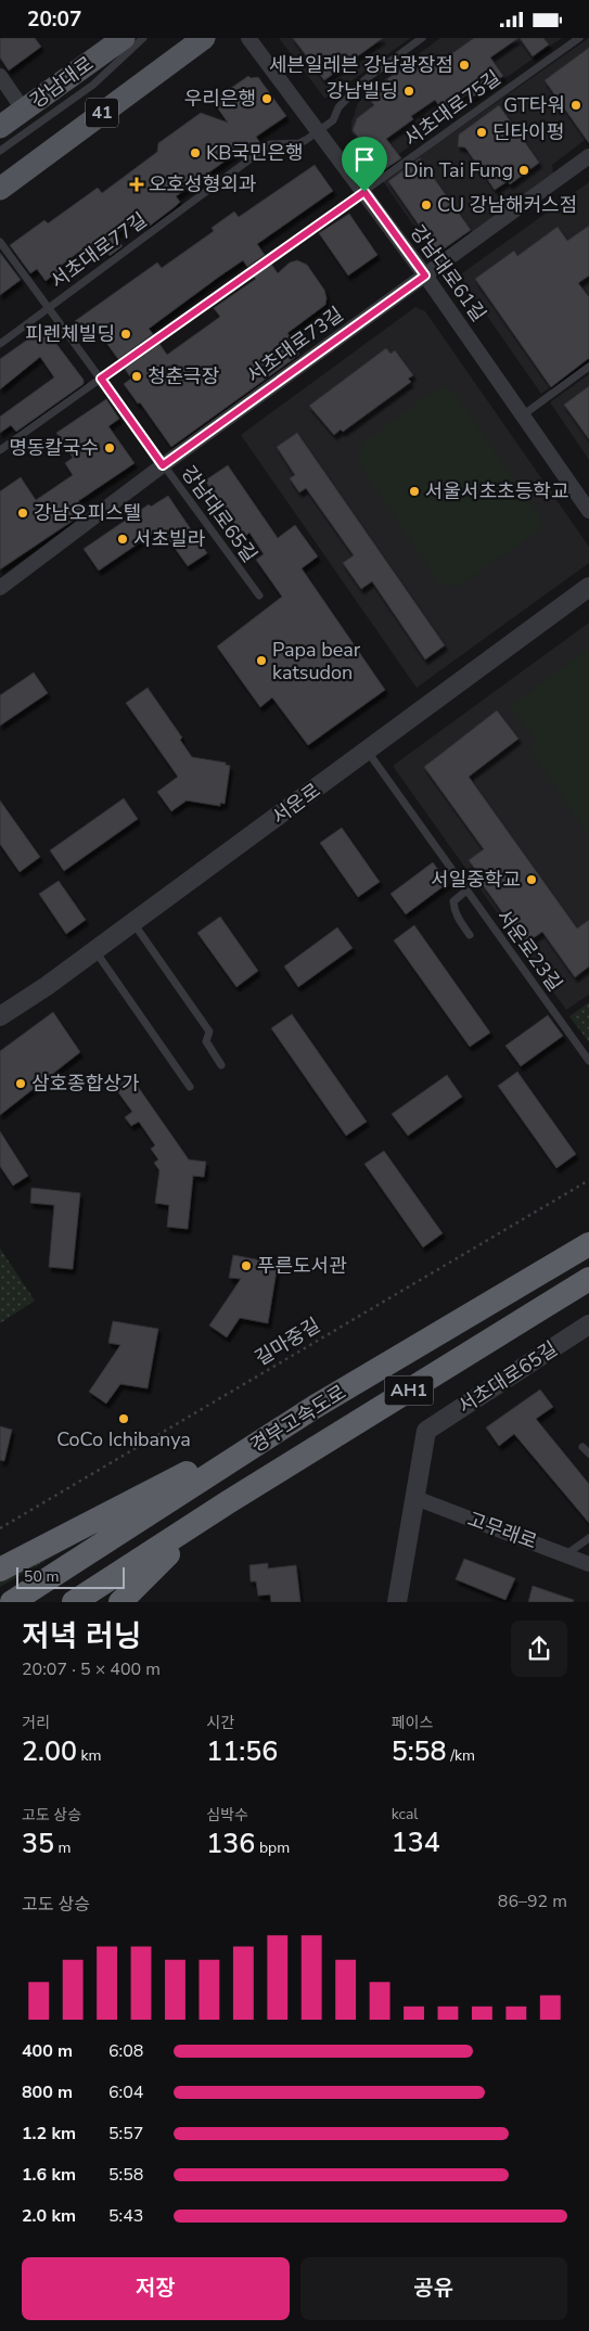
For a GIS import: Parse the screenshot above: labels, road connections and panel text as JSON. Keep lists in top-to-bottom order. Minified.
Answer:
{"streets":{"highway":["AH1","경부고속도로"],"main road":["강남대로","41"],"street":["강남대로61길","서초대로73길","서운로","서초대로65길","고무래로"],"lane":["서초대로75길","서초대로77길","강남대로65길","서운로23길"],"path":["길마중길"]},"crossings":[["서초대로75길","강남대로61길"],["서초대로75길","강남대로65길"],["서초대로77길","강남대로61길"],["서초대로77길","강남대로65길"],["강남대로61길","서초대로73길"],["서초대로73길","강남대로65길"],["서운로","서운로23길"],["서초대로65길","고무래로"]],"places":{"other":["세븐일레븐 강남광장점","강남빌딩","우리은행","GT타워","딘타이펑","KB국민은행","Din Tai Fung","CU 강남해커스점","피렌체빌딩","청춘극장","명동칼국수","서울서초초등학교","강남오피스텔","서초빌라","Papa bear katsudon","서일중학교","삼호종합상가","푸른도서관","CoCo Ichibanya"],"health":["오호성형외과"]},"scale_bar":"50 m","page":{"status":"20:07","scale":"50 m","heading":["저녁 러닝","20:07 · 5 × 400 m"],"stats":[["거리","2.00 km"],["시간","11:56"],["페이스","5:58 /km"],["고도 상승","35 m"],["심박수","136 bpm"],["kcal","134"]],"chart":["고도 상승","86–92 m"],"list":[{"name":"400 m","note":"6:08"},{"name":"800 m","note":"6:04"},{"name":"1.2 km","note":"5:57"},{"name":"1.6 km","note":"5:58"},{"name":"2.0 km","note":"5:43"}],"buttons":["저장","공유"]}}
